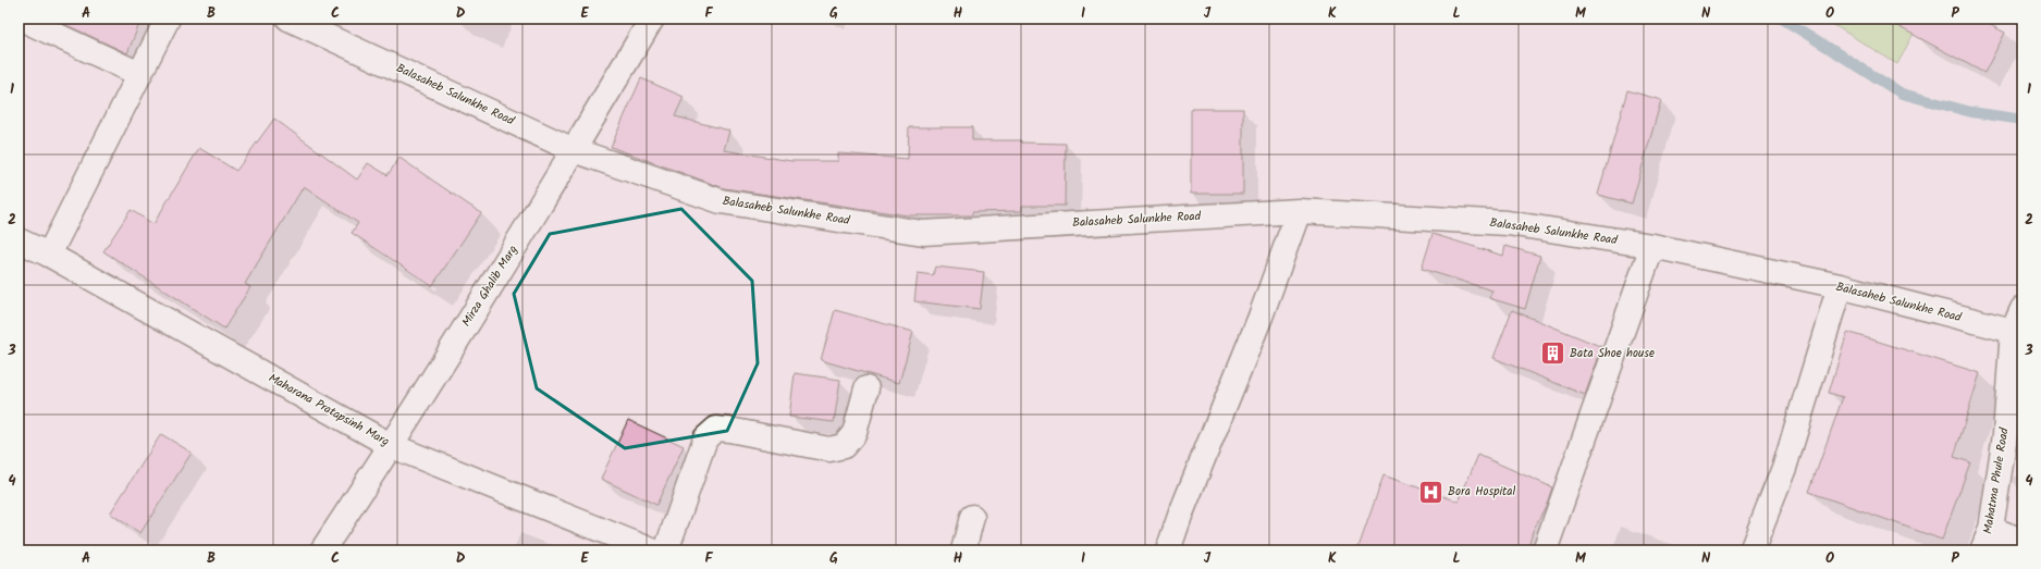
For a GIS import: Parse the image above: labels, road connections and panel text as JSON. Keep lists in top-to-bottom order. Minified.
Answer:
{"streets":{"street":["Balasaheb Salunkhe Road","Mirza Ghalib Marg","Maharana Pratapsinh Marg","Mahatma Phule Road"]},"crossings":[["Balasaheb Salunkhe Road","Mirza Ghalib Marg"],["Balasaheb Salunkhe Road","Mahatma Phule Road"],["Mirza Ghalib Marg","Maharana Pratapsinh Marg"]],"places":{"building":["Bata Shoe house"],"hospital":["Bora Hospital"]},"grid":{"columns":["A","B","C","D","E","F","G","H","I","J","K","L","M","N","O","P"],"rows":["1","2","3","4"]}}
